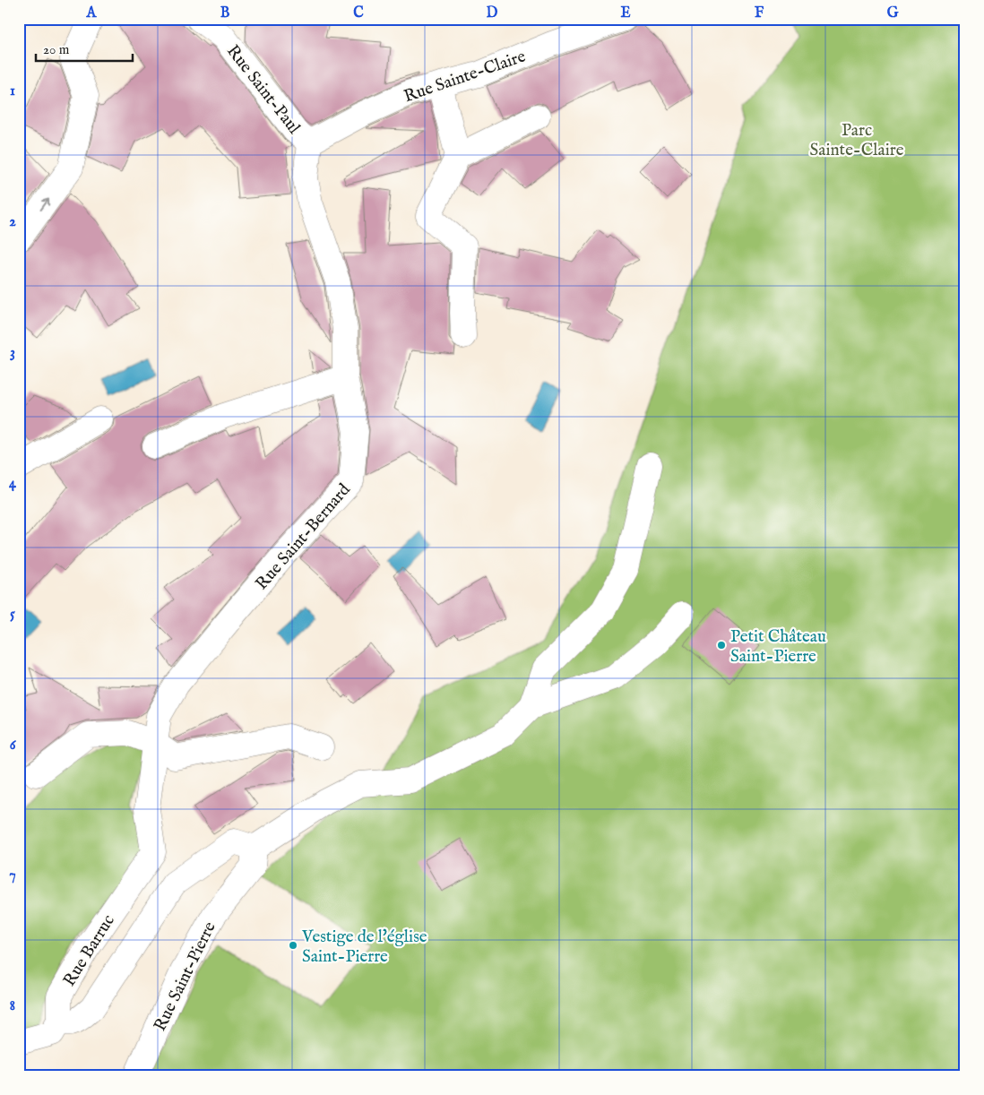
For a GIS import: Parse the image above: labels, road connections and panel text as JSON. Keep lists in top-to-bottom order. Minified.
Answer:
{"streets":{"street":["Rue Sainte-Claire","Rue Saint-Paul","Rue Saint-Bernard","Rue Barruc","Rue Saint-Pierre"]},"crossings":[["Rue Sainte-Claire","Rue Saint-Paul"],["Rue Sainte-Claire","Rue Saint-Bernard"],["Rue Saint-Paul","Rue Saint-Bernard"],["Rue Saint-Bernard","Rue Barruc"],["Rue Barruc","Rue Saint-Pierre"]],"parks":["Parc Sainte-Claire"],"places":["Petit Château Saint-Pierre","Vestige de l'église Saint-Pierre"],"scale_bar":"20 m","grid":{"columns":["A","B","C","D","E","F","G"],"rows":["1","2","3","4","5","6","7","8"]}}
